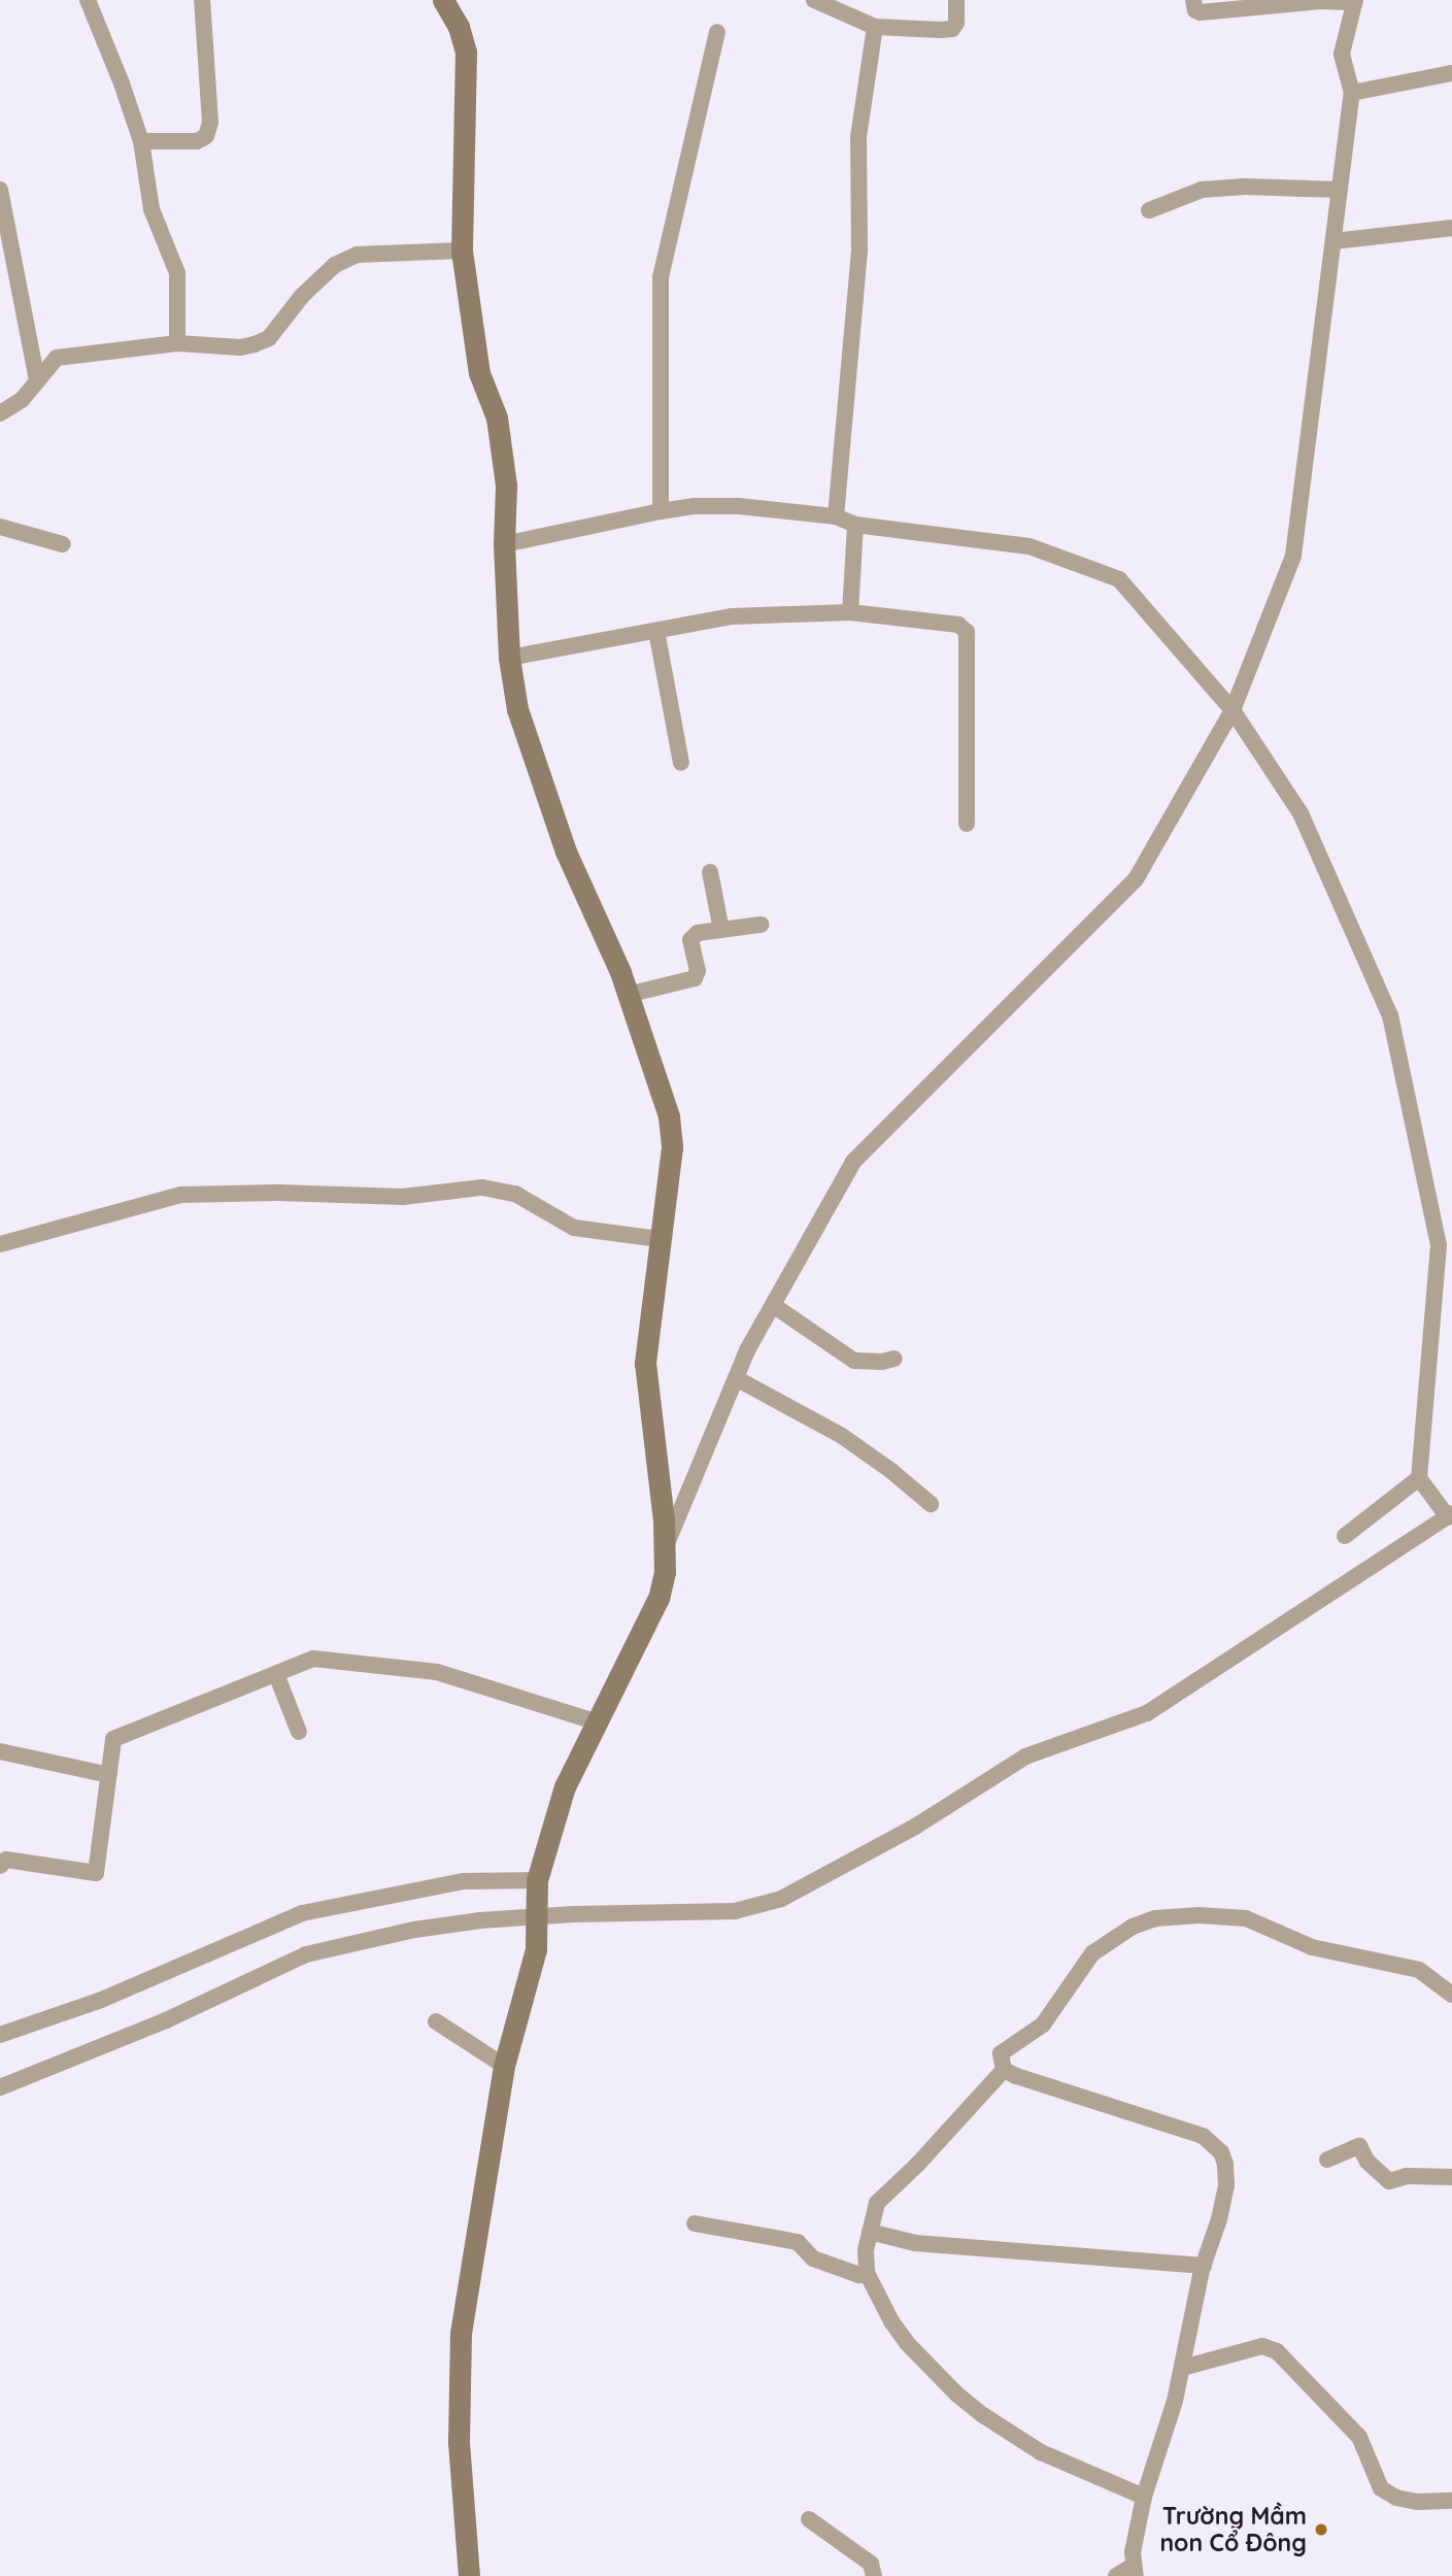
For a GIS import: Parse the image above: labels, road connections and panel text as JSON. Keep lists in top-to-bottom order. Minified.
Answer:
{"places":["Trường Mầm non Cổ Đông"]}
